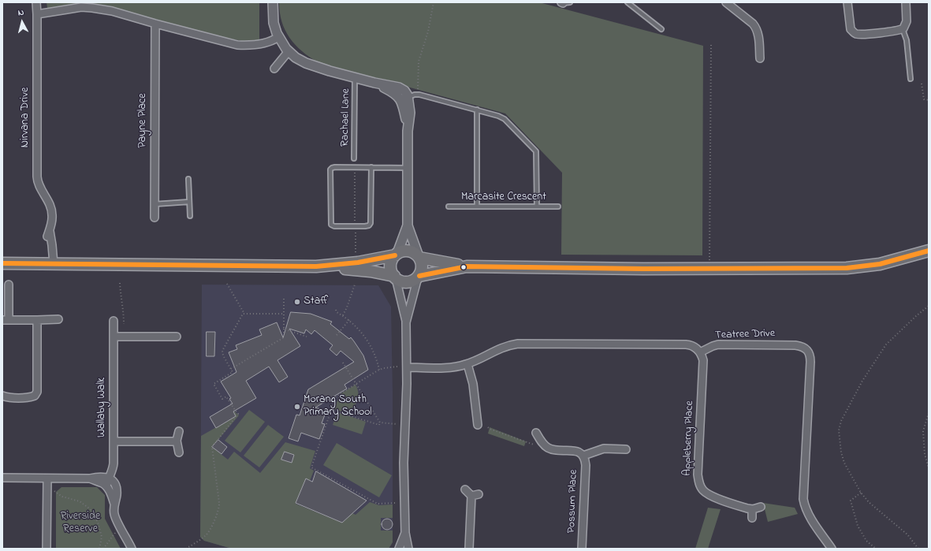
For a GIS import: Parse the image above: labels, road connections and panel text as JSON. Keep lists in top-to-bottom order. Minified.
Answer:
{"streets":{"street":["Nirvana Drive","Payne Place","Teatree Drive","Wallaby Walk","Appleberry Place","Possum Place"],"lane":["Rachael Lane","Marcasite Crescent"]},"crossings":[["Teatree Drive","Appleberry Place"]],"parks":["Riverside Reserve"],"places":["Staff","Morang South Primary School"],"north":"top"}
